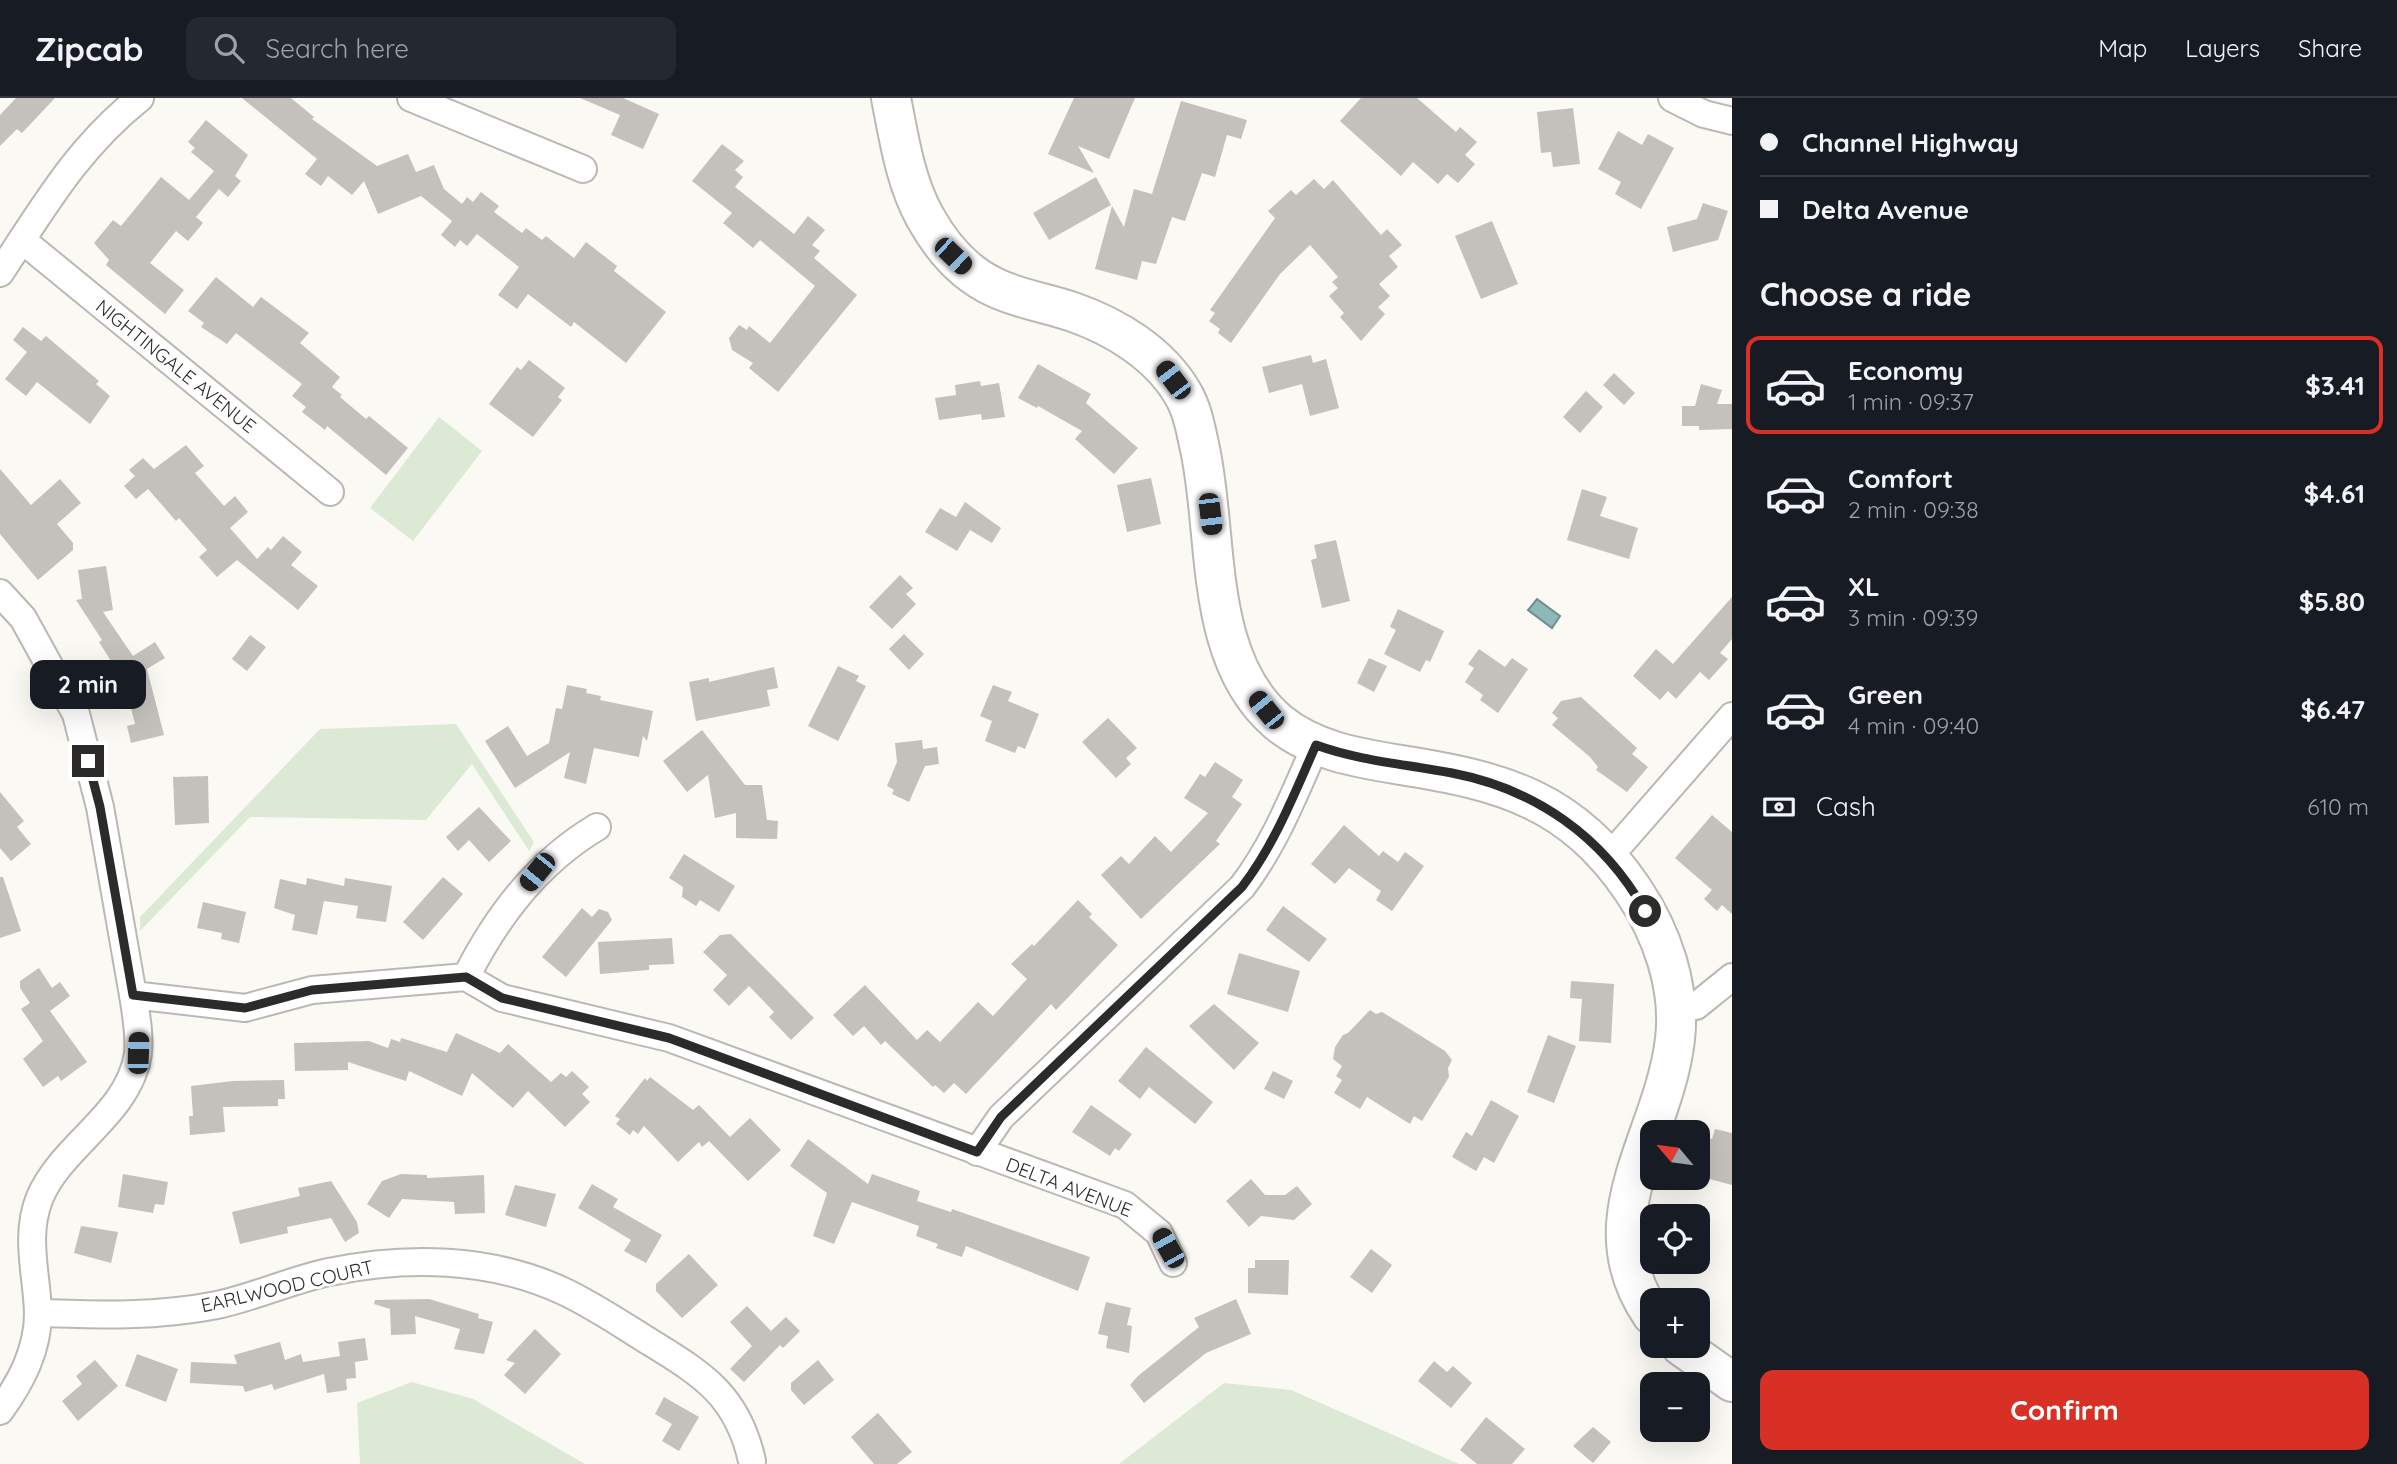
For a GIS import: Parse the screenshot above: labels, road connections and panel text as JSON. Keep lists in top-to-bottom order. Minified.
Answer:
{"streets":{"street":["NIGHTINGALE AVENUE","DELTA AVENUE","EARLWOOD COURT"]},"north":"top left","page":{"header":"Zipcab","search":"Search here","nav":["Map","Layers","Share"],"banner":["Channel Highway","Delta Avenue"],"heading":"Choose a ride","list":[{"name":"Economy","note":"1 min · 09:37","value":"$3.41"},{"name":"Comfort","note":"2 min · 09:38","value":"$4.61"},{"name":"XL","note":"3 min · 09:39","value":"$5.80"},{"name":"Green","note":"4 min · 09:40","value":"$6.47"}],"bubble":"2 min","pay":["Cash","610 m"],"map_buttons":["+","−"],"buttons":"Confirm"}}
